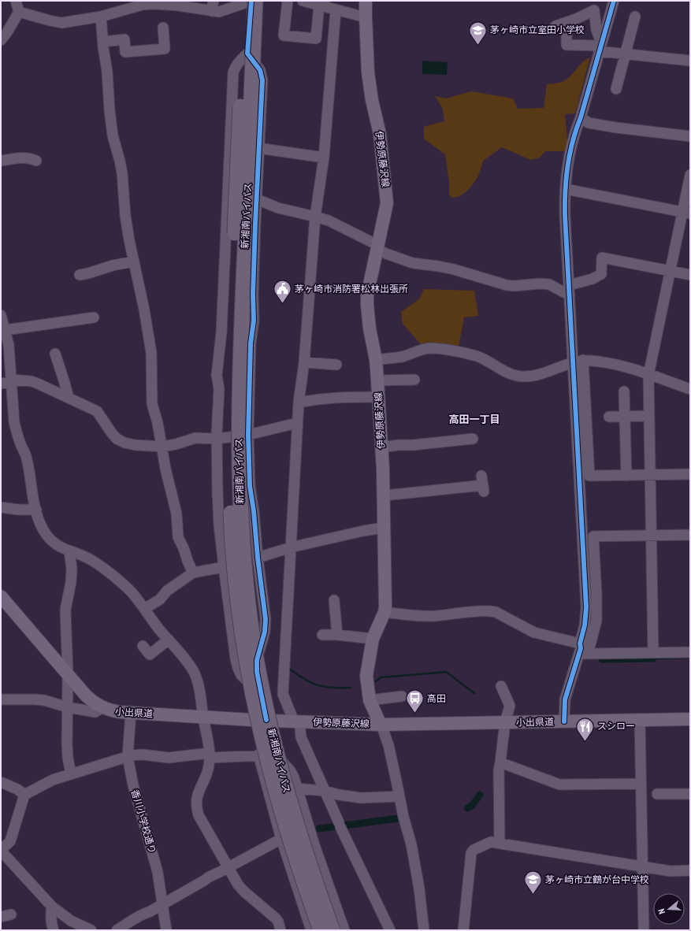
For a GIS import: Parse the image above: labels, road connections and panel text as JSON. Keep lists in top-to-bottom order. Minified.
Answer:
{"streets":{"highway":["新湘南バイパス"],"main road":["伊勢原藤沢線","小出県道"],"street":["香川小学校通り"]},"crossings":[["伊勢原藤沢線","小出県道"],["小出県道","香川小学校通り"]],"districts":["高田一丁目"],"places":{"school or university":["茅ヶ崎市立室田小学校","茅ヶ崎市立鶴が台中学校"],"public building":["茅ヶ崎市消防署松林出張所"],"bus stop":["高田"],"restaurant":["スシロー"]},"north":"left"}
